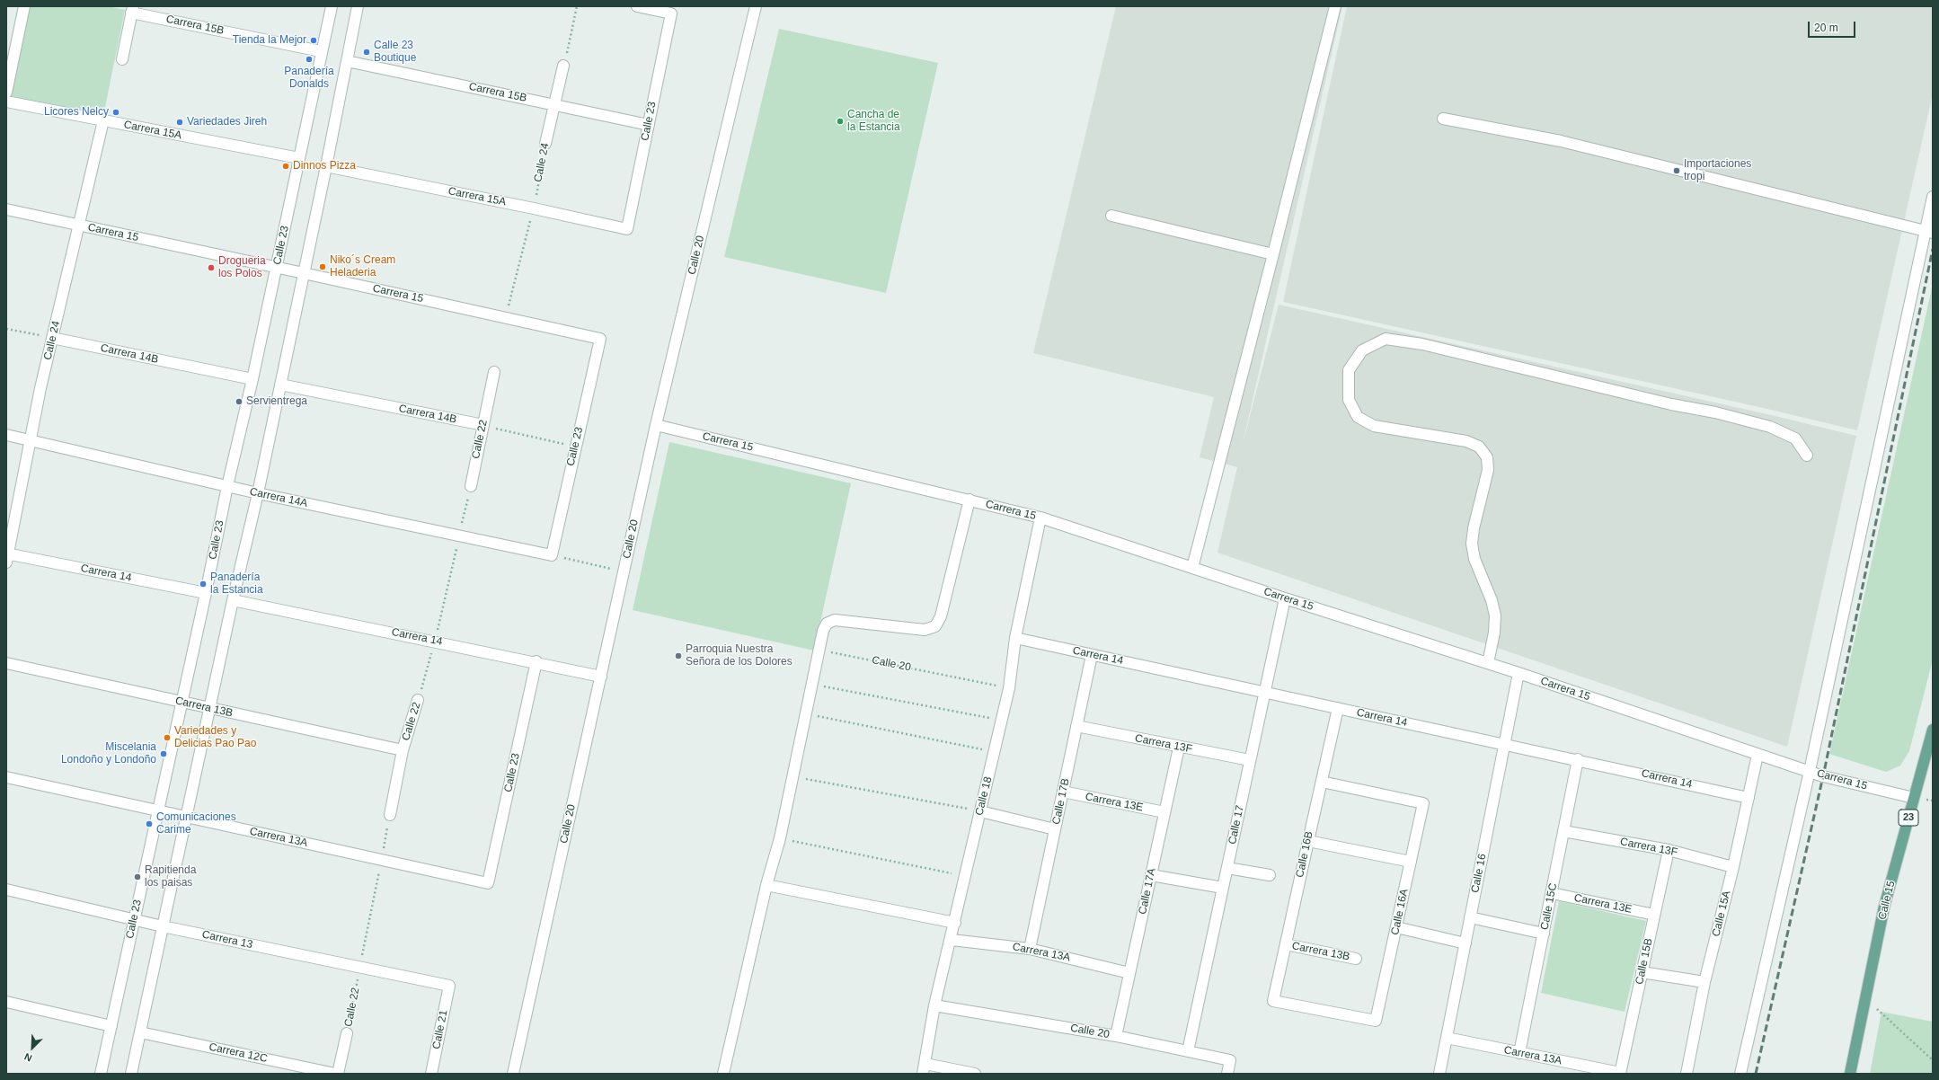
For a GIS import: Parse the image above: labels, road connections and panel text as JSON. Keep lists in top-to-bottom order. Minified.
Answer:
{"streets":{"main road":["23","Calle 15"],"street":["Carrera 15B","Calle 23","Carrera 15A","Calle 24","Carrera 15","Calle 20","Carrera 14B","Calle 22","Carrera 14A","Carrera 14","Carrera 13B","Carrera 13F","Calle 18","Calle 17B","Carrera 13E","Calle 17","Carrera 13A","Calle 16B","Calle 16","Calle 17A","Calle 15C","Calle 16A","Calle 15A","Carrera 13","Calle 15B","Calle 21","Carrera 12C"]},"crossings":[["Carrera 15B","Calle 23"],["Carrera 15B","Calle 24"],["Calle 23","Carrera 15A"],["Calle 23","Carrera 15"],["Calle 23","Carrera 14B"],["Calle 23","Carrera 14A"],["Calle 23","Carrera 14"],["Calle 23","Carrera 13B"],["Calle 23","Carrera 13A"],["Calle 23","Carrera 13"],["Carrera 15A","Calle 24"],["Calle 24","Carrera 15"],["Calle 24","Carrera 14B"],["Calle 24","Carrera 14A"],["Calle 24","Carrera 14"],["Carrera 15","Calle 20"],["Carrera 15","Calle 18"],["Carrera 15","Calle 17"],["Carrera 15","Calle 16"],["Carrera 15","Calle 15"],["Carrera 15","Calle 15A"],["Calle 20","Carrera 14"],["Calle 20","Calle 18"],["Calle 20","Calle 17"],["Calle 20","Calle 17A"],["Carrera 14B","Calle 22"],["Calle 22","Carrera 14A"],["Calle 22","Carrera 14"],["Calle 22","Carrera 13B"],["Calle 22","Carrera 13A"],["Calle 22","Carrera 13"],["Carrera 14","Calle 18"],["Carrera 14","Calle 17B"],["Carrera 14","Calle 17"],["Carrera 14","Calle 16B"],["Carrera 14","Calle 16"],["Carrera 14","Calle 15C"],["Carrera 14","Calle 15A"],["Carrera 13B","Calle 16B"],["Carrera 13F","Calle 17B"],["Carrera 13F","Calle 17"],["Carrera 13F","Calle 17A"],["Carrera 13F","Calle 15C"],["Carrera 13F","Calle 15A"],["Carrera 13F","Calle 15B"],["Calle 18","Carrera 13A"],["Calle 17B","Carrera 13E"],["Calle 17B","Carrera 13A"],["Carrera 13E","Calle 17A"],["Carrera 13E","Calle 15C"],["Carrera 13E","Calle 15B"],["Carrera 13A","Calle 16"],["Carrera 13A","Calle 17A"],["Carrera 13A","Calle 15C"],["Carrera 13A","Calle 15B"],["Calle 16B","Calle 16A"],["Carrera 13","Calle 21"]],"places":["Tienda la Mejor","Calle 23 Boutique","Panadería Donalds","Licores Nelcy","Cancha de la Estancia","Variedades Jireh","Dinnos Pizza","Importaciones tropi","Niko´s Cream Heladeria","Drogueria los Polos","Servientrega","Panadería la Estancia","Parroquia Nuestra Señora de los Dolores","Variedades y Delicias Pao Pao","Miscelania Londoño y Londoño","Comunicaciones Carime","Rapitienda los paisas"],"scale_bar":"20 m","north":"bottom left"}
